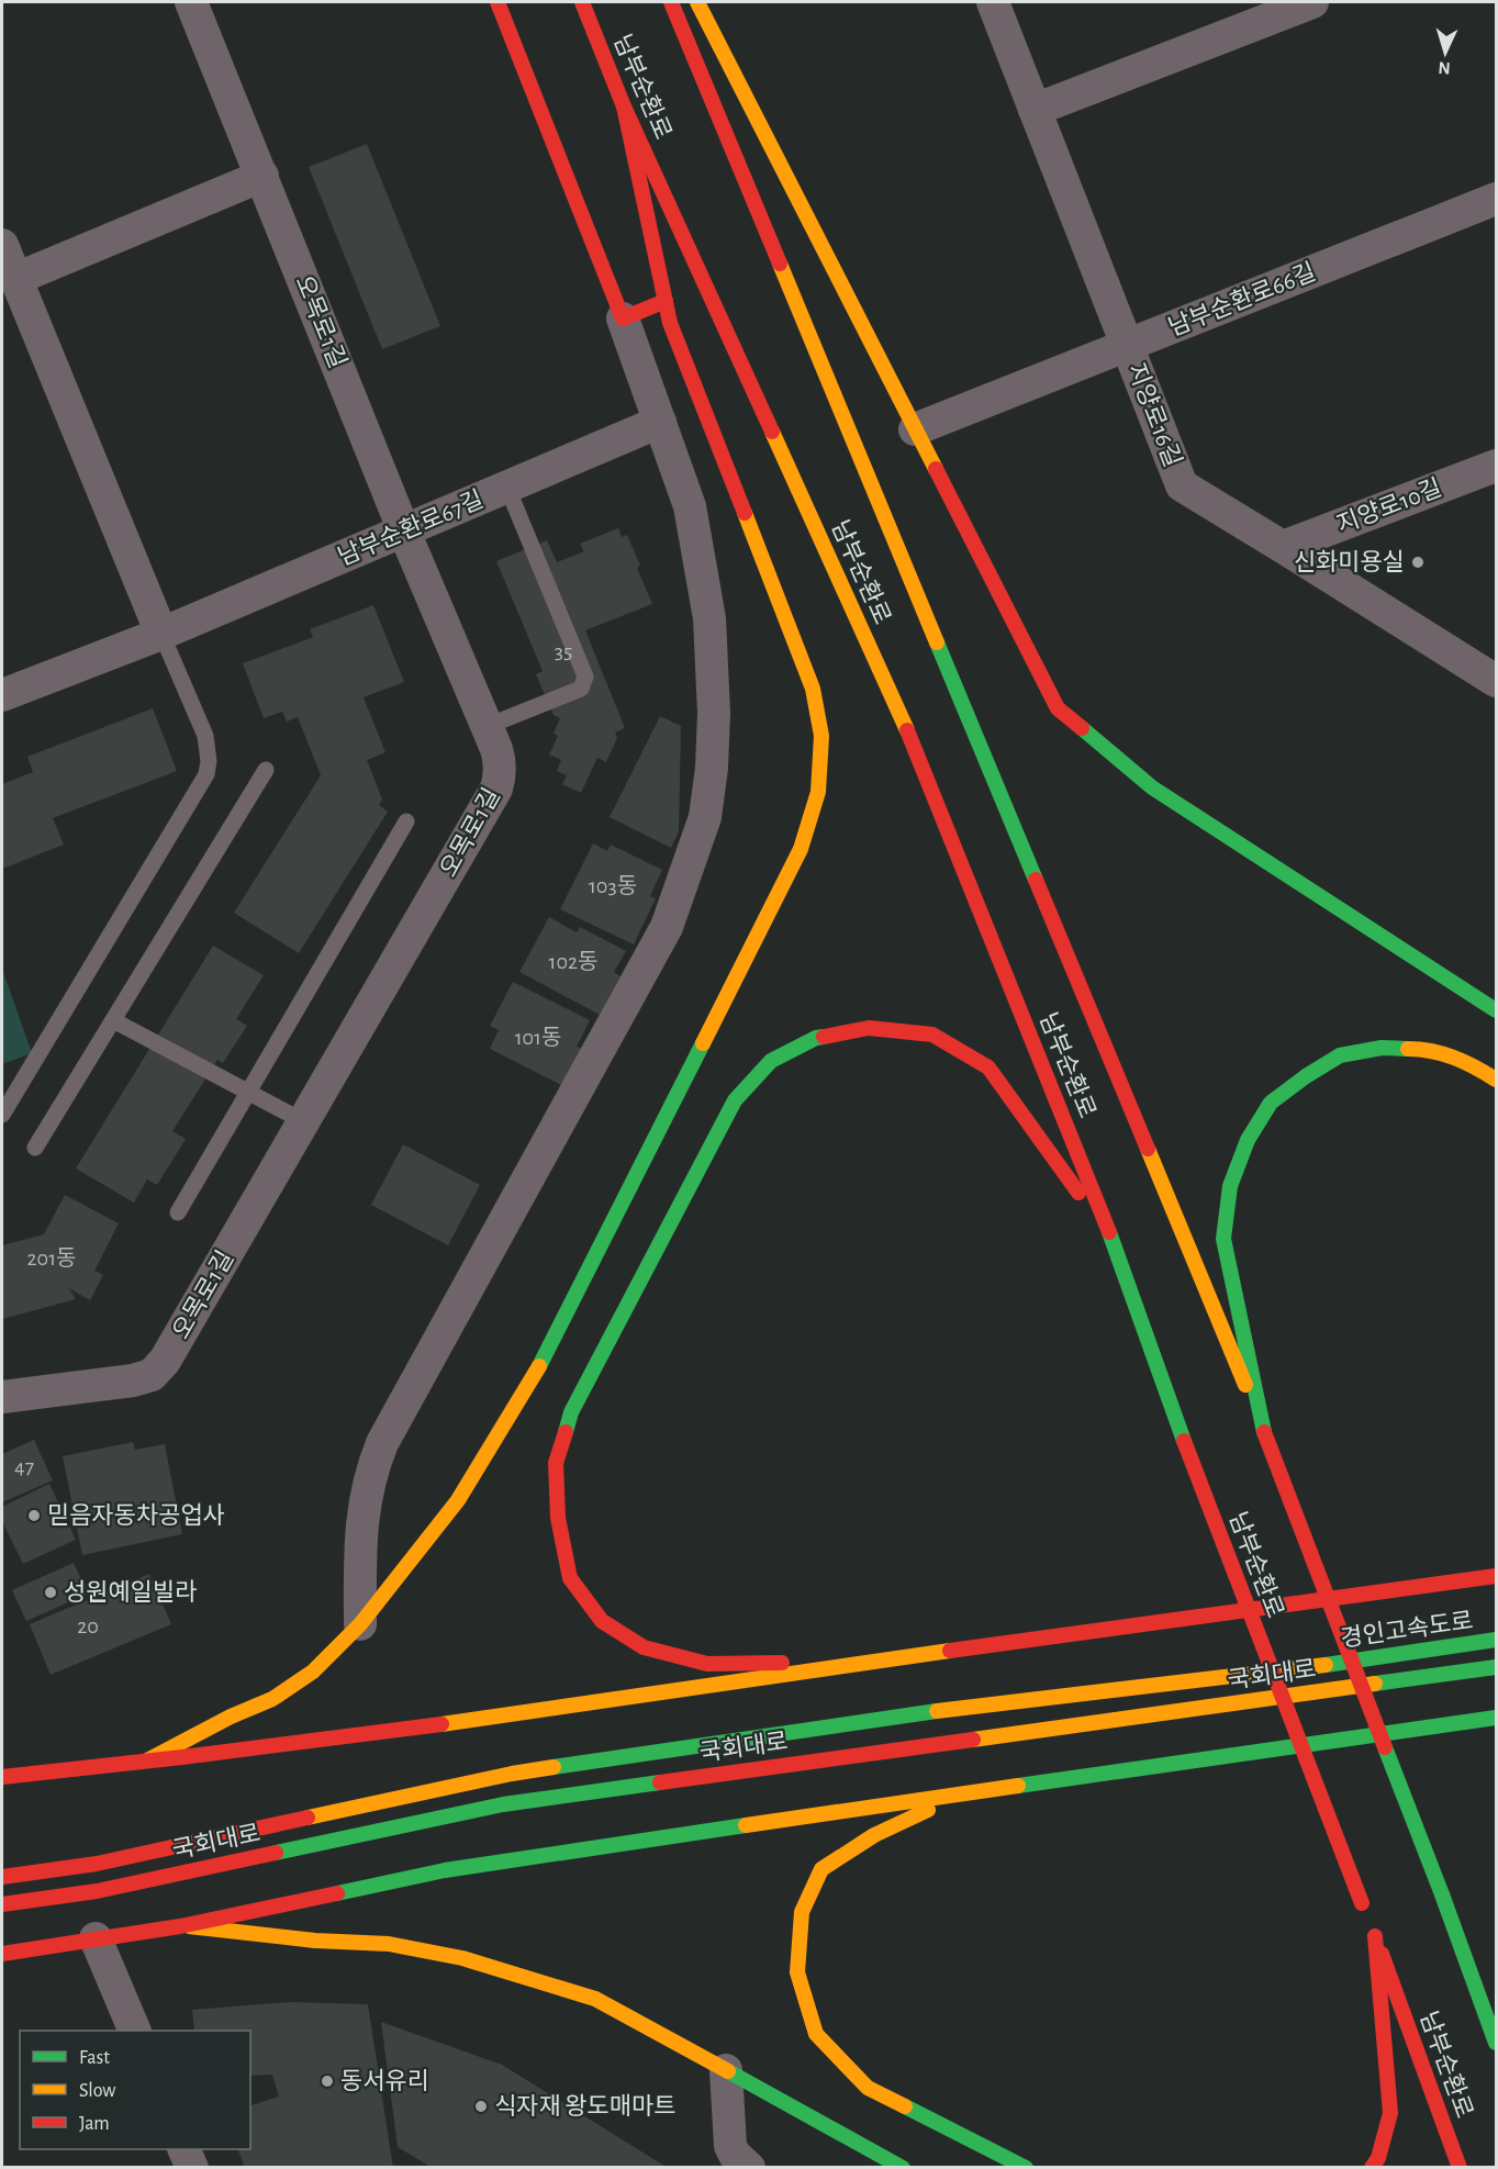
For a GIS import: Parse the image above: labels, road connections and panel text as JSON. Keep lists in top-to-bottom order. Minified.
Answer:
{"streets":{"main road":["남부순환로","경인고속도로","국회대로"],"street":["남부순환로66길","오목로1길","지양로16길","지양로10길","남부순환로67길"]},"crossings":[["남부순환로66길","지양로16길"],["오목로1길","남부순환로67길"],["지양로16길","지양로10길"],["경인고속도로","국회대로"]],"places":["신화미용실","믿음자동차공업사","성원예일빌라","동서유리","식자재 왕도매마트"],"house_numbers":["35","103동","102동","101동","201동","47","20"],"legend":["Fast","Slow","Jam"],"north":"bottom"}
